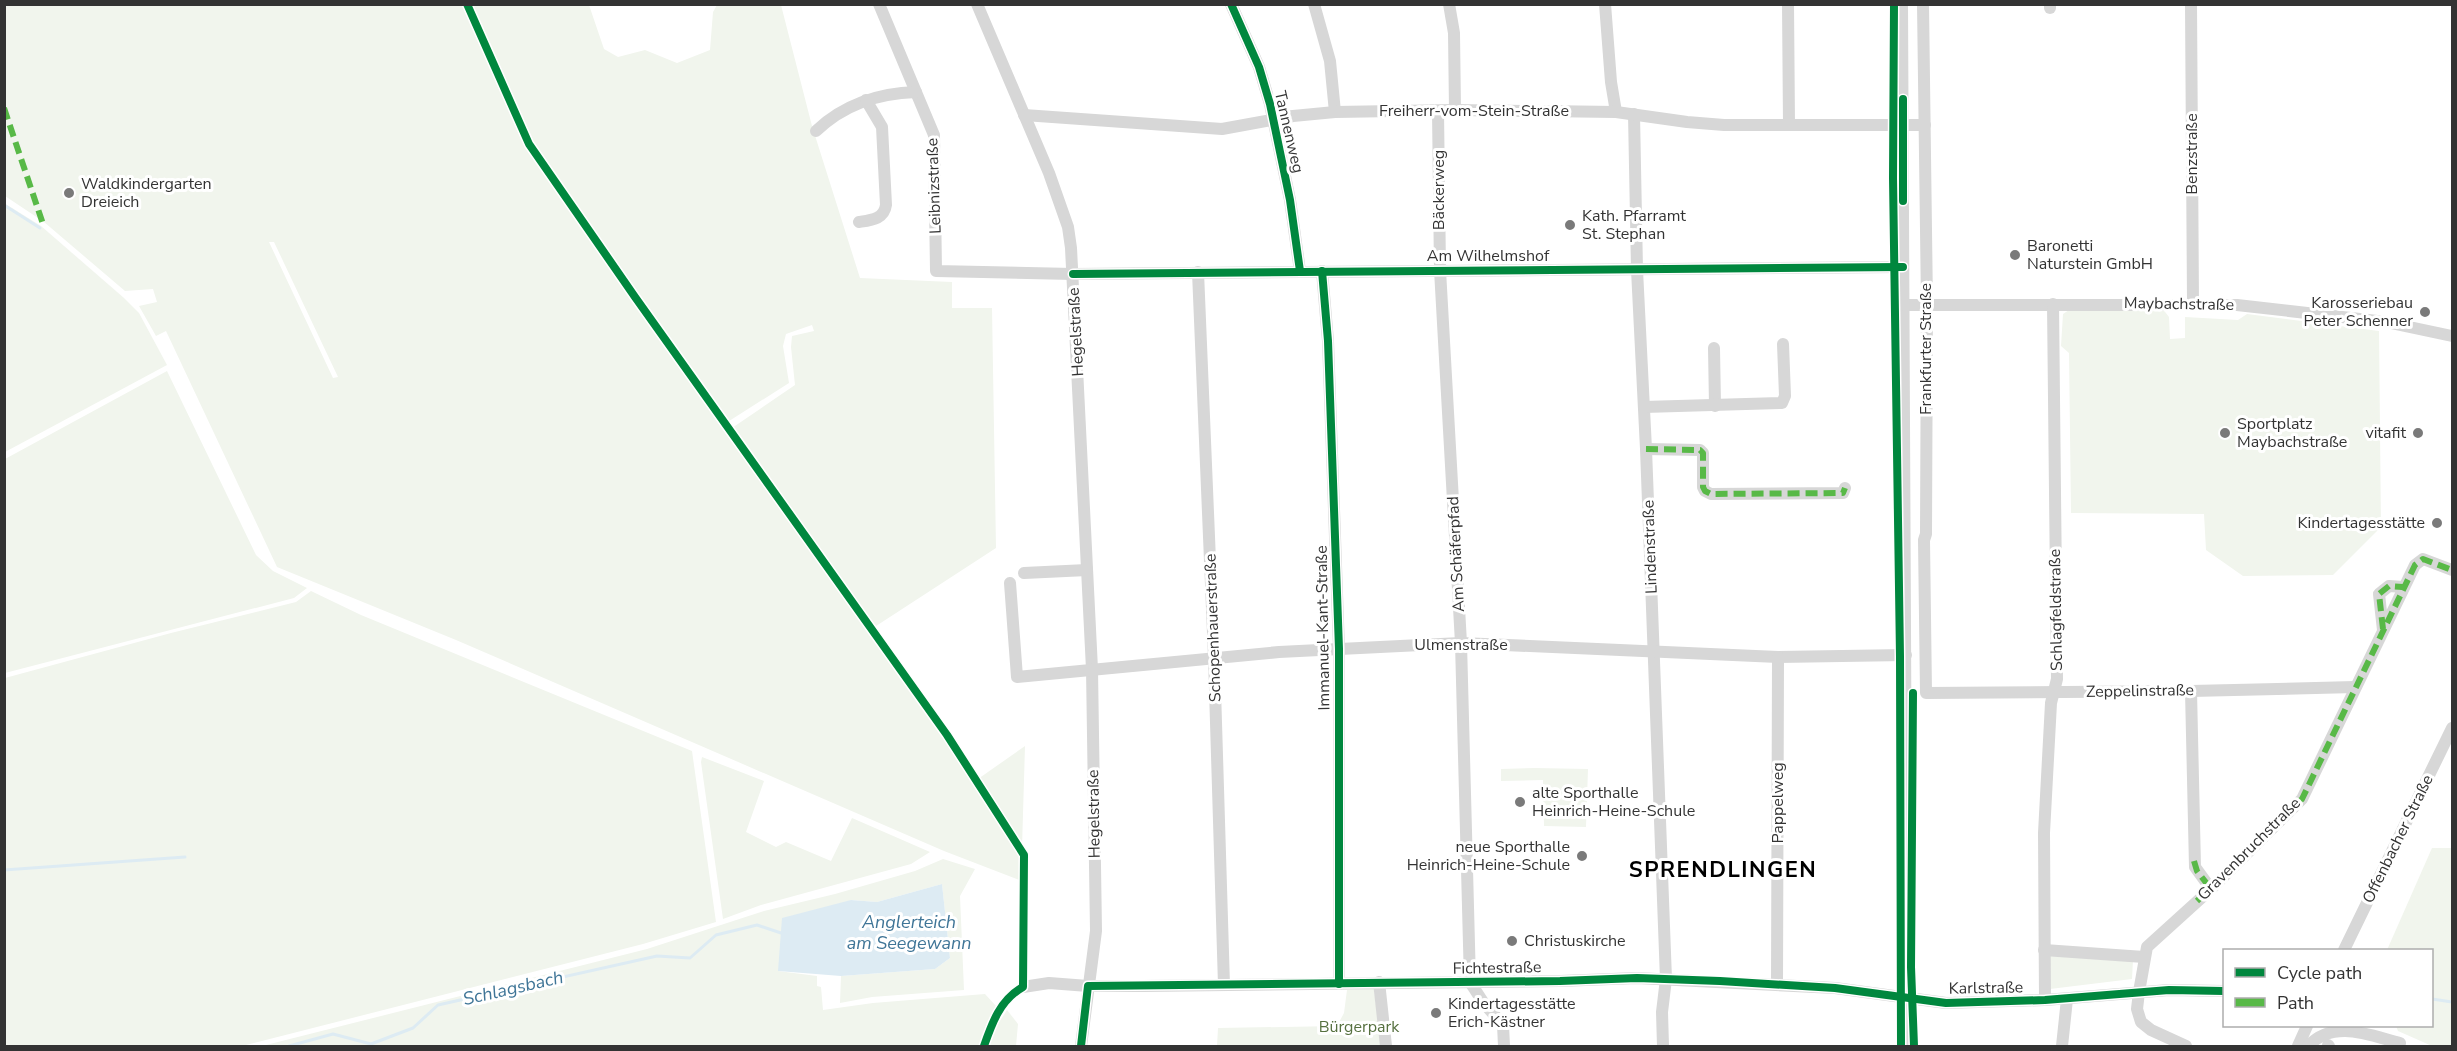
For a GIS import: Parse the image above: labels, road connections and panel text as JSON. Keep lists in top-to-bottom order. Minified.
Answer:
{"streets":{"street":["Freiherr-vom-Stein-Straße","Tannenweg","Benzstraße","Leibnizstraße","Bäckerweg","Am Wilhelmshof","Maybachstraße","Hegelstraße","Frankfurter Straße","Lindenstraße","Am Schäferpfad","Schlagfeldstraße","Schopenhauerstraße","Immanuel-Kant-Straße","Ulmenstraße","Zeppelinstraße","Pappelweg","Offenbacher Straße","Gravenbruchstraße","Fichtestraße","Karlstraße"]},"crossings":[["Freiherr-vom-Stein-Straße","Tannenweg"],["Freiherr-vom-Stein-Straße","Bäckerweg"],["Freiherr-vom-Stein-Straße","Hegelstraße"],["Freiherr-vom-Stein-Straße","Frankfurter Straße"],["Freiherr-vom-Stein-Straße","Lindenstraße"],["Tannenweg","Am Wilhelmshof"],["Benzstraße","Maybachstraße"],["Leibnizstraße","Am Wilhelmshof"],["Bäckerweg","Am Wilhelmshof"],["Bäckerweg","Am Schäferpfad"],["Am Wilhelmshof","Hegelstraße"],["Am Wilhelmshof","Frankfurter Straße"],["Am Wilhelmshof","Lindenstraße"],["Am Wilhelmshof","Am Schäferpfad"],["Am Wilhelmshof","Schopenhauerstraße"],["Am Wilhelmshof","Immanuel-Kant-Straße"],["Maybachstraße","Frankfurter Straße"],["Maybachstraße","Schlagfeldstraße"],["Hegelstraße","Ulmenstraße"],["Hegelstraße","Fichtestraße"],["Frankfurter Straße","Ulmenstraße"],["Frankfurter Straße","Zeppelinstraße"],["Frankfurter Straße","Fichtestraße"],["Frankfurter Straße","Karlstraße"],["Lindenstraße","Ulmenstraße"],["Lindenstraße","Fichtestraße"],["Am Schäferpfad","Ulmenstraße"],["Am Schäferpfad","Fichtestraße"],["Schlagfeldstraße","Zeppelinstraße"],["Schlagfeldstraße","Karlstraße"],["Schopenhauerstraße","Ulmenstraße"],["Schopenhauerstraße","Fichtestraße"],["Immanuel-Kant-Straße","Ulmenstraße"],["Immanuel-Kant-Straße","Fichtestraße"],["Ulmenstraße","Pappelweg"],["Zeppelinstraße","Gravenbruchstraße"],["Pappelweg","Fichtestraße"],["Gravenbruchstraße","Karlstraße"],["Fichtestraße","Karlstraße"]],"districts":["SPRENDLINGEN"],"water":["Anglerteich am Seegewann","Schlagsbach"],"parks":["Bürgerpark"],"places":["Waldkindergarten Dreieich","Kath. Pfarramt St. Stephan","Baronetti Naturstein GmbH","Karosseriebau Peter Schenner","Sportplatz Maybachstraße","vitafit","Kindertagesstätte","alte Sporthalle Heinrich-Heine-Schule","neue Sporthalle Heinrich-Heine-Schule","Christuskirche","Kindertagesstätte Erich-Kästner"],"legend":["Cycle path","Path"]}
